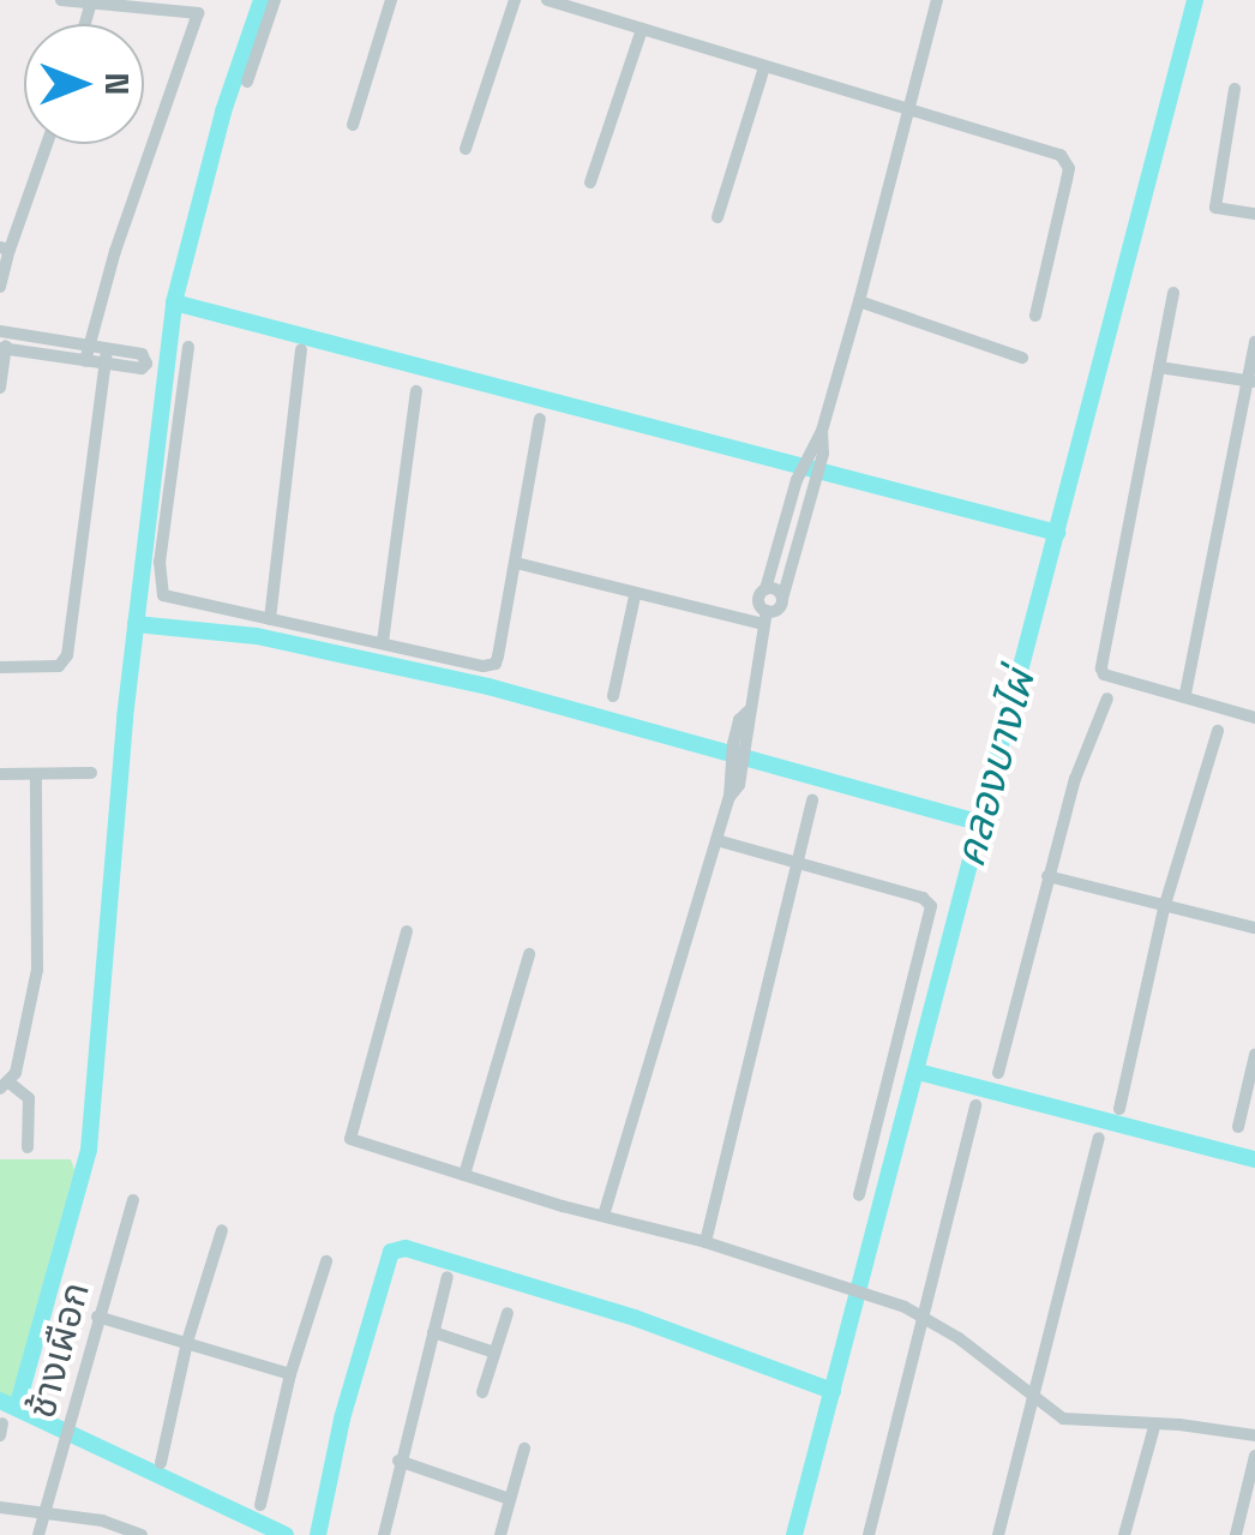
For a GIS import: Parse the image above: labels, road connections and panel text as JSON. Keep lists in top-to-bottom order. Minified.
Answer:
{"streets":{"street":["ช้างเผือก"]},"water":["คลองบางไผ่"],"north":"right"}
